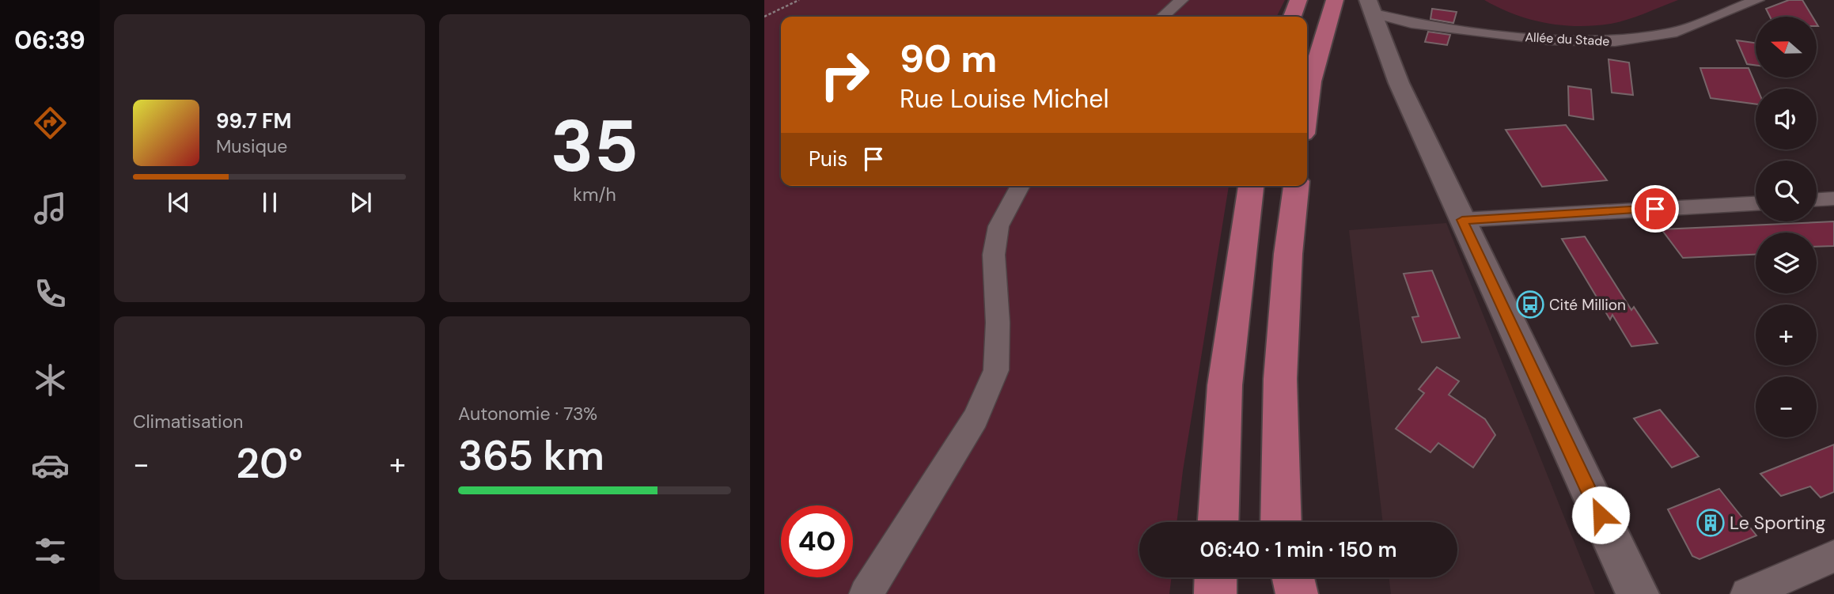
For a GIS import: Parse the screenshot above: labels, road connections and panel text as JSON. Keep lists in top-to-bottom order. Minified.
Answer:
{"streets":{"street":["Allée du Stade"]},"places":{"bus stop":["Cité Million"],"building":["Le Sporting"]},"north":"left","page":{"tabs":"06:39","tile":[["35","km/h"],"Climatisation",["Autonomie · 73%","365 km"]],"map_buttons":["+","−"],"turn":["90 m","Rue Louise Michel"],"song":["99.7 FM","Musique"],"then":"Puis","heat":["−","20°","+"],"limit":"40","trip":"06:40 · 1 min · 150 m"}}
